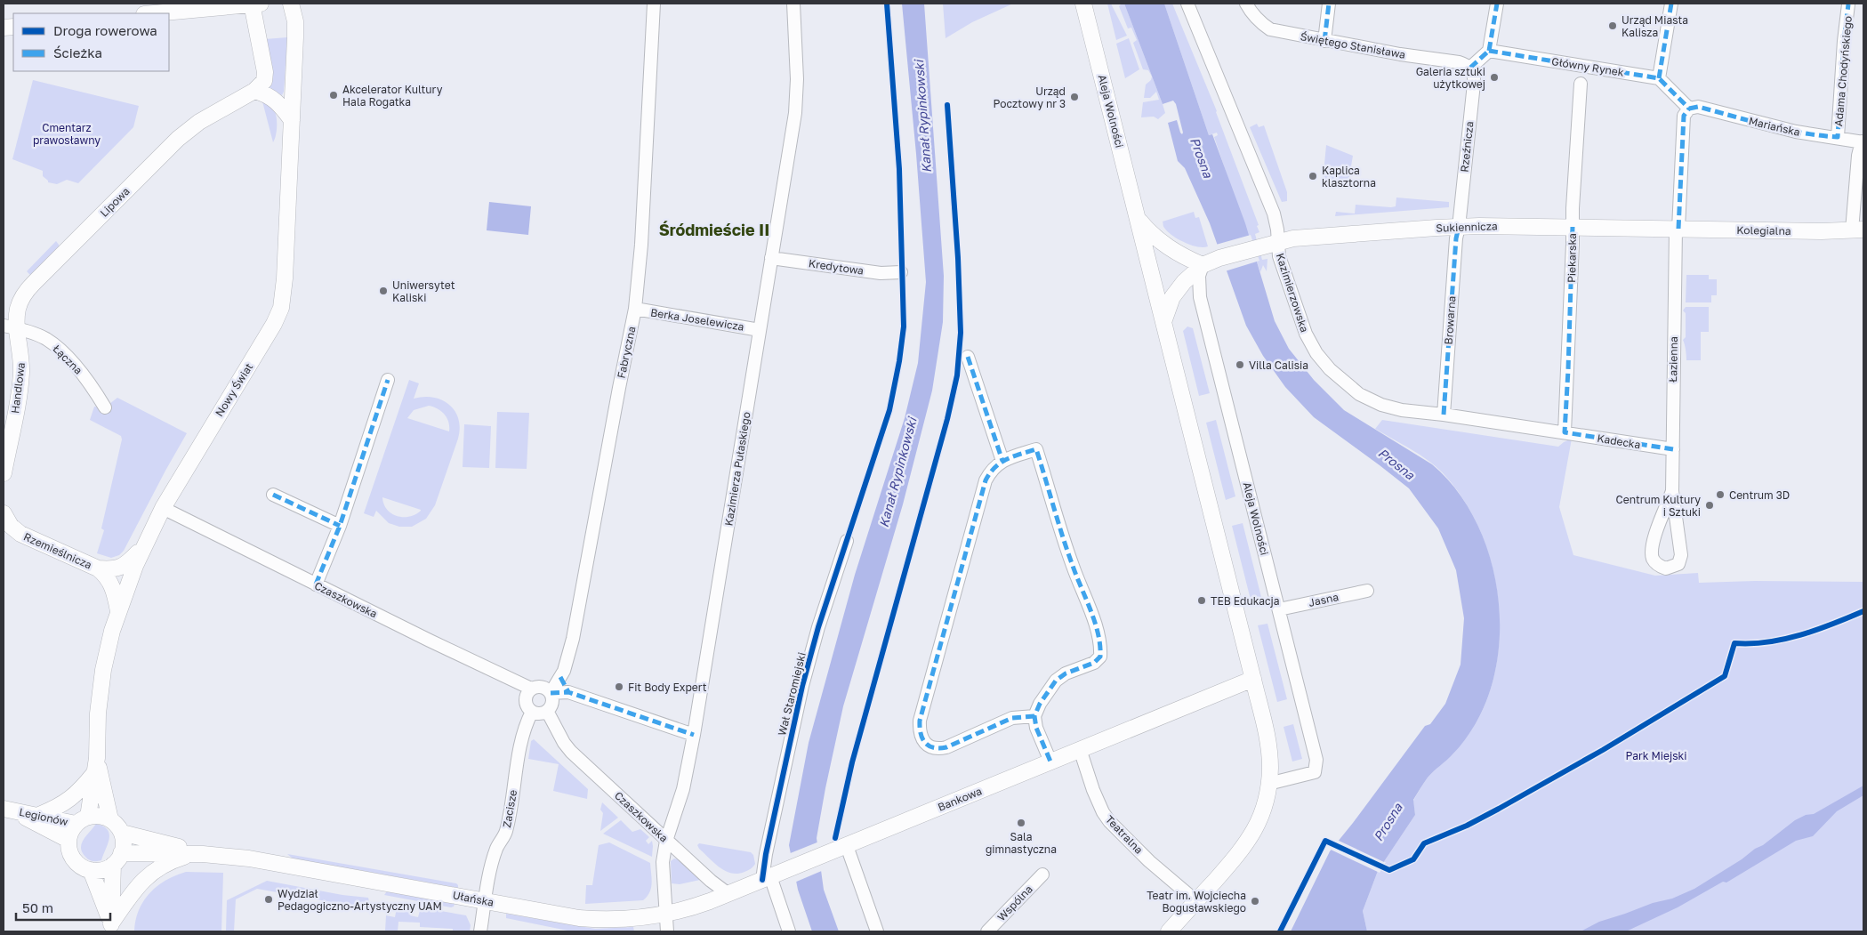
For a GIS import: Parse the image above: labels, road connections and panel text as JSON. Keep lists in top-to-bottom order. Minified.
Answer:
{"streets":{"street":["Świętego Stanisława","Główny Rynek","Adama Chodyńskiego","Aleja Wolności","Mariańska","Rzeźnicza","Lipowa","Sukiennicza","Kolegialna","Piekarska","Kredytowa","Kazimierzowska","Berka Joselewicza","Browarna","Fabryczna","Łączna","Łazienna","Handlowa","Nowy Świat","Kadecka","Kazimierza Pułaskiego","Rzemieślnicza","Czaszkowska","Jasna","Wał Staromiejski","Bankowa","Zacisze","Legionów","Teatralna","Ułańska","Wspólna"]},"crossings":[["Świętego Stanisława","Rzeźnicza"],["Adama Chodyńskiego","Mariańska"],["Aleja Wolności","Sukiennicza"],["Aleja Wolności","Jasna"],["Aleja Wolności","Bankowa"],["Aleja Wolności","Teatralna"],["Mariańska","Łazienna"],["Rzeźnicza","Sukiennicza"],["Rzeźnicza","Browarna"],["Lipowa","Łączna"],["Lipowa","Handlowa"],["Sukiennicza","Kolegialna"],["Sukiennicza","Piekarska"],["Sukiennicza","Kazimierzowska"],["Sukiennicza","Browarna"],["Sukiennicza","Łazienna"],["Kolegialna","Łazienna"],["Piekarska","Kazimierzowska"],["Piekarska","Kadecka"],["Kredytowa","Kazimierza Pułaskiego"],["Kazimierzowska","Browarna"],["Kazimierzowska","Kadecka"],["Berka Joselewicza","Fabryczna"],["Berka Joselewicza","Kazimierza Pułaskiego"],["Fabryczna","Czaszkowska"],["Fabryczna","Zacisze"],["Łączna","Handlowa"],["Łazienna","Kadecka"],["Nowy Świat","Rzemieślnicza"],["Nowy Świat","Czaszkowska"],["Nowy Świat","Legionów"],["Nowy Świat","Ułańska"],["Kazimierza Pułaskiego","Czaszkowska"],["Kazimierza Pułaskiego","Bankowa"],["Kazimierza Pułaskiego","Ułańska"],["Czaszkowska","Bankowa"],["Czaszkowska","Zacisze"],["Wał Staromiejski","Bankowa"],["Bankowa","Teatralna"],["Bankowa","Ułańska"],["Zacisze","Ułańska"],["Legionów","Ułańska"]],"districts":["Śródmieście II"],"water":["Kanał Rypinkowski","Prosna"],"parks":["Cmentarz prawosławny","Park Miejski"],"places":["Urząd Miasta Kalisza","Galeria sztuki użytkowej","Akcelerator Kultury Hala Rogatka","Urząd Pocztowy nr 3","Kaplica klasztorna","Uniwersytet Kaliski","Villa Calisia","Centrum 3D","Centrum Kultury i Sztuki","TEB Edukacja","Fit Body Expert","Sala gimnastyczna","Wydział Pedagogiczno-Artystyczny UAM","Teatr im. Wojciecha Bogusławskiego"],"legend":["Droga rowerowa","Ścieżka"],"scale_bar":"50 m"}
